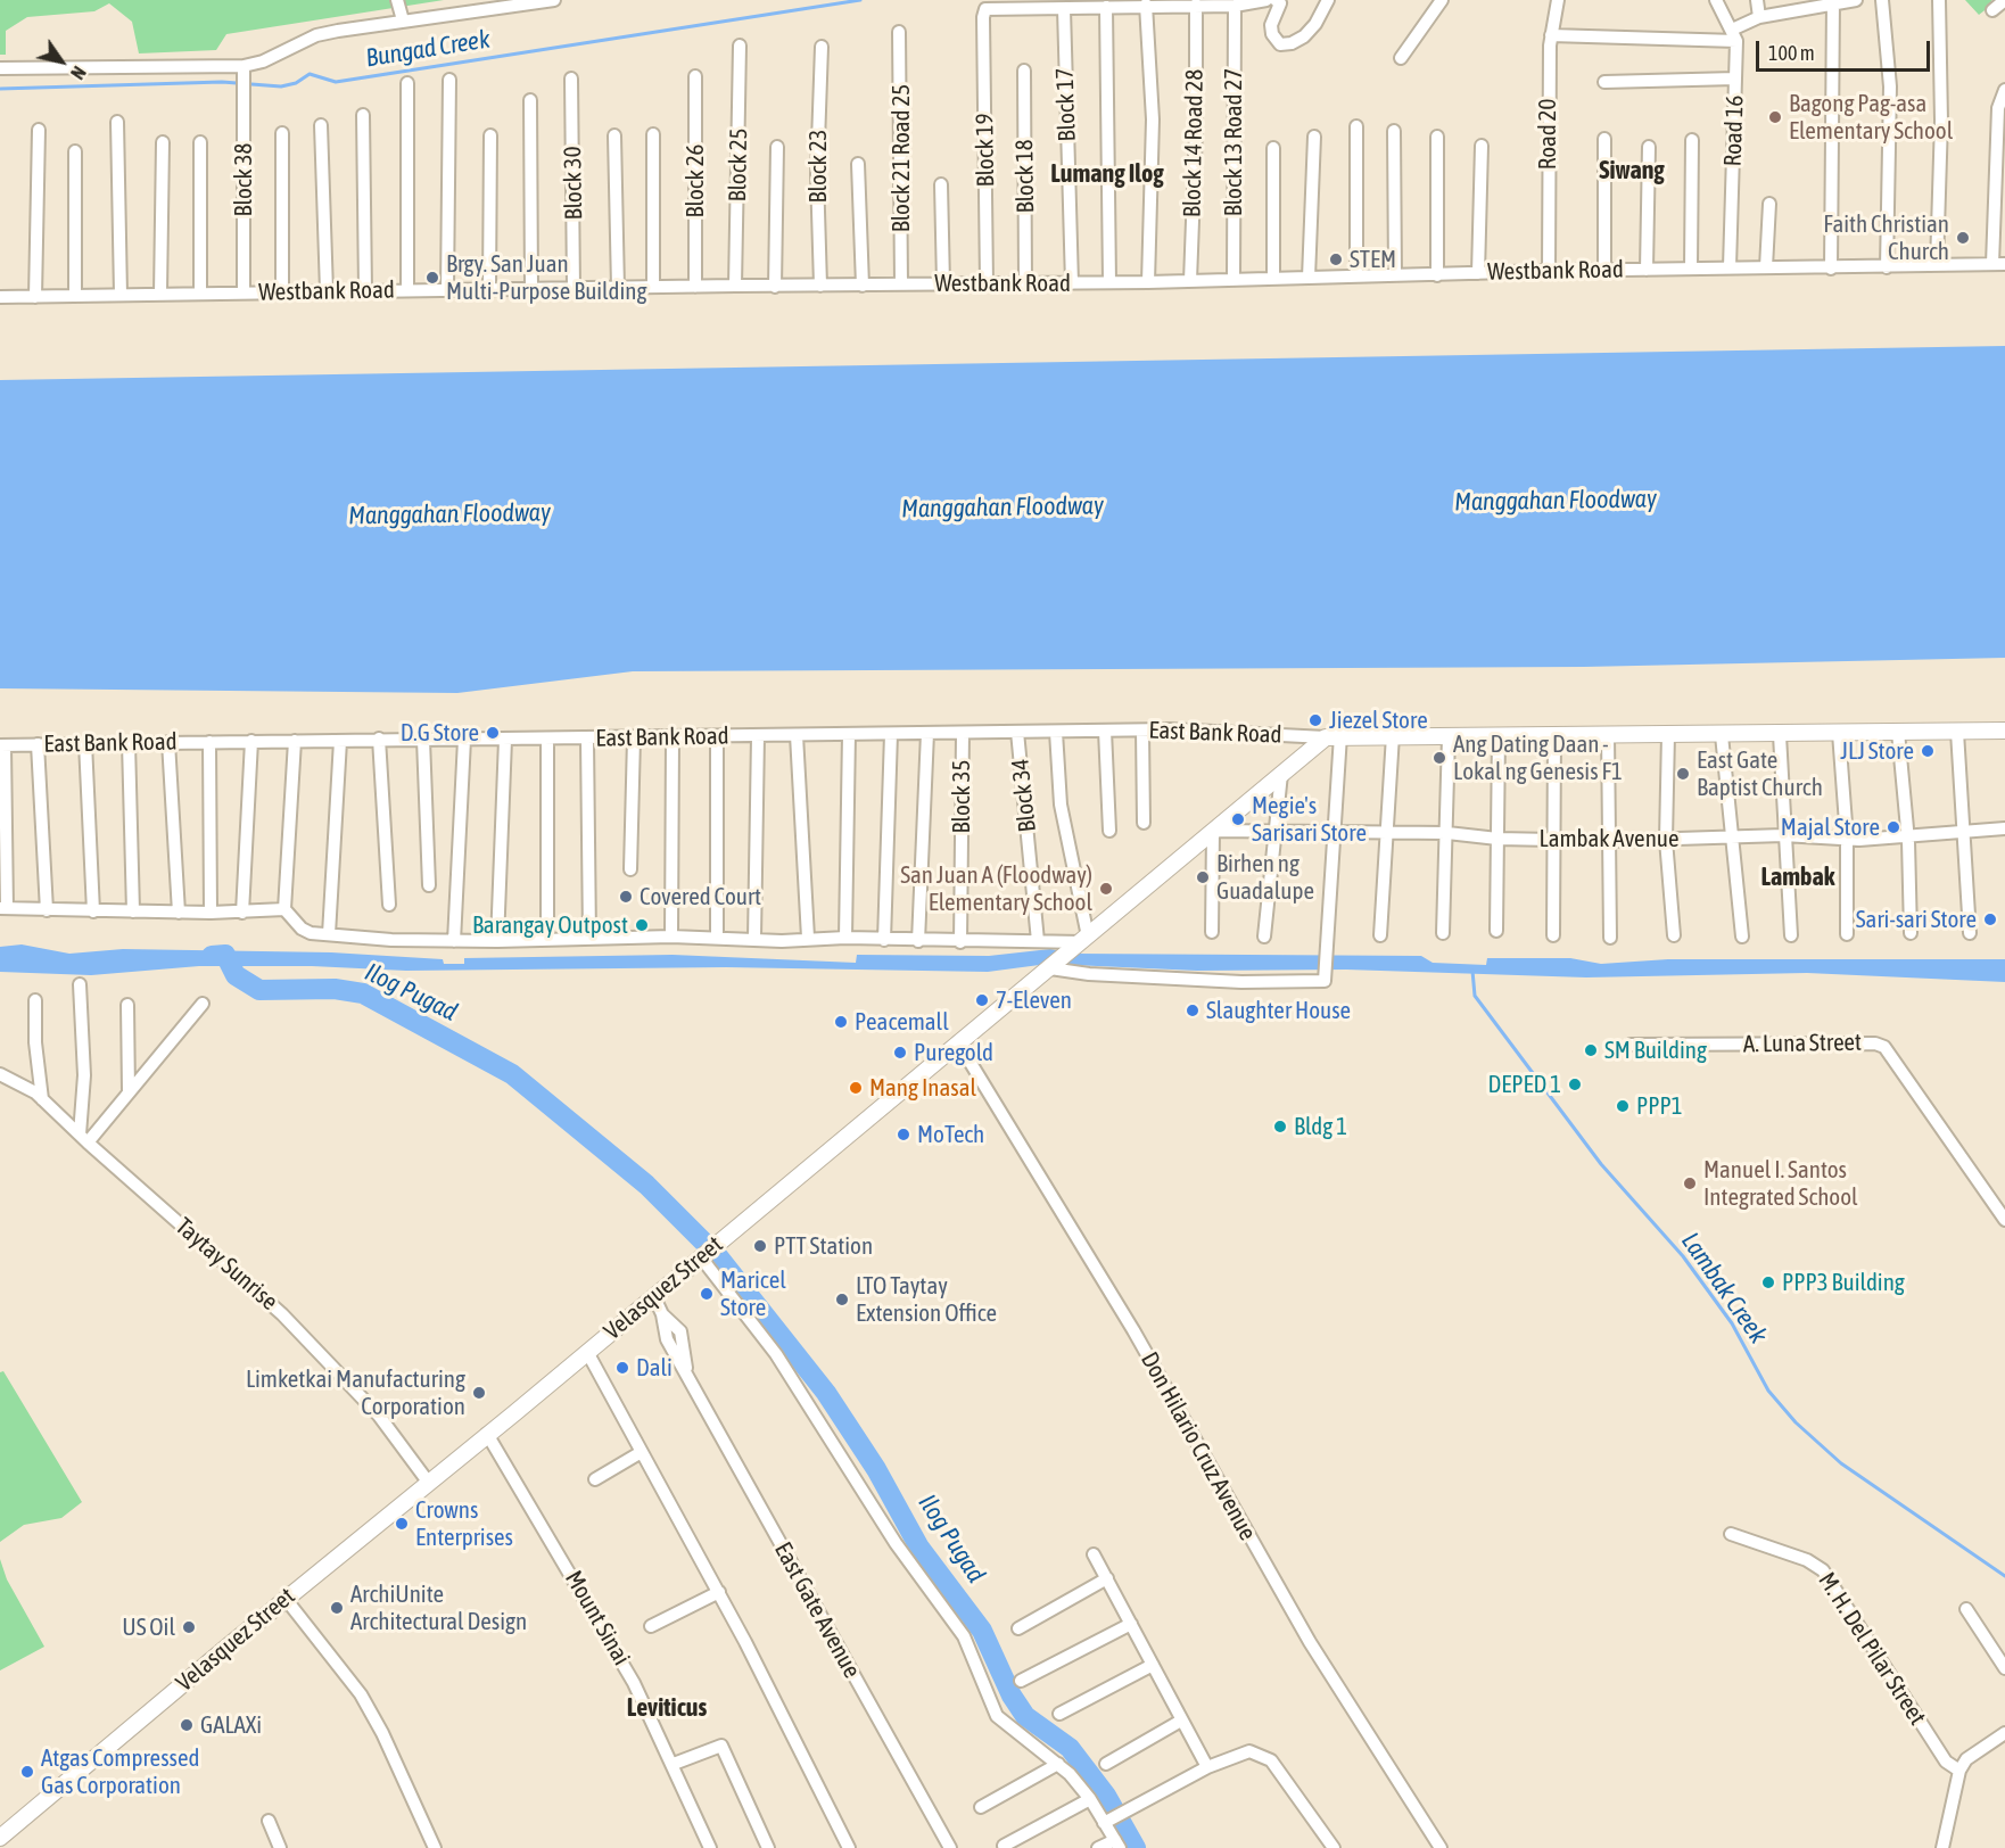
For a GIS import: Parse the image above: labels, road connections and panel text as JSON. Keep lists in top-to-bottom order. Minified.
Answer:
{"streets":{"main road":["Velasquez Street"],"street":["Block 17","Road 16","Road 20","Block 13 Road 27","Block 14 Road 28","Block 19","Block 21 Road 25","Block 25","Block 23","Block 18","Block 38","Block 26","Block 30","Westbank Road","East Bank Road","Block 34","Block 35","Lambak Avenue","A. Luna Street","Taytay Sunrise","Don Hilario Cruz Avenue","East Gate Avenue","Mount Sinai","M. H. Del Pilar Street"]},"crossings":[["Block 17","Block 19"],["Block 17","Westbank Road"],["Road 16","Westbank Road"],["Road 20","Westbank Road"],["Block 13 Road 27","Westbank Road"],["Block 14 Road 28","Westbank Road"],["Block 19","Westbank Road"],["Block 21 Road 25","Westbank Road"],["Block 25","Westbank Road"],["Block 23","Westbank Road"],["Block 18","Westbank Road"],["Block 38","Westbank Road"],["Block 26","Westbank Road"],["Block 30","Westbank Road"],["East Bank Road","Block 34"],["East Bank Road","Block 35"],["East Bank Road","Velasquez Street"],["Lambak Avenue","Velasquez Street"],["Taytay Sunrise","Velasquez Street"],["Velasquez Street","Don Hilario Cruz Avenue"],["Velasquez Street","East Gate Avenue"],["Velasquez Street","Mount Sinai"]],"districts":["Siwang","Lumang Ilog","Lambak","Leviticus"],"water":["Bungad Creek","Manggahan Floodway","Ilog Pugad","Lambak Creek"],"places":["Bagong Pag-asa Elementary School","Faith Christian Church","STEM","Brgy. San Juan Multi-Purpose Building","Jiezel Store","D.G Store","JLJ Store","Ang Dating Daan - Lokal ng Genesis F1","East Gate Baptist Church","Megie's Sarisari Store","Majal Store","Birhen ng Guadalupe","San Juan A (Floodway) Elementary School","Covered Court","Sari-sari Store","Barangay Outpost","7-Eleven","Slaughter House","Peacemall","SM Building","Puregold","DEPED 1","Mang Inasal","PPP1","Bldg 1","MoTech","Manuel I. Santos Integrated School","PTT Station","PPP3 Building","Maricel Store","LTO Taytay Extension Office","Dali","Limketkai Manufacturing Corporation","Crowns Enterprises","ArchiUnite Architectural Design","US Oil","GALAXi","Atgas Compressed Gas Corporation"],"scale_bar":"100 m","north":"bottom right"}
